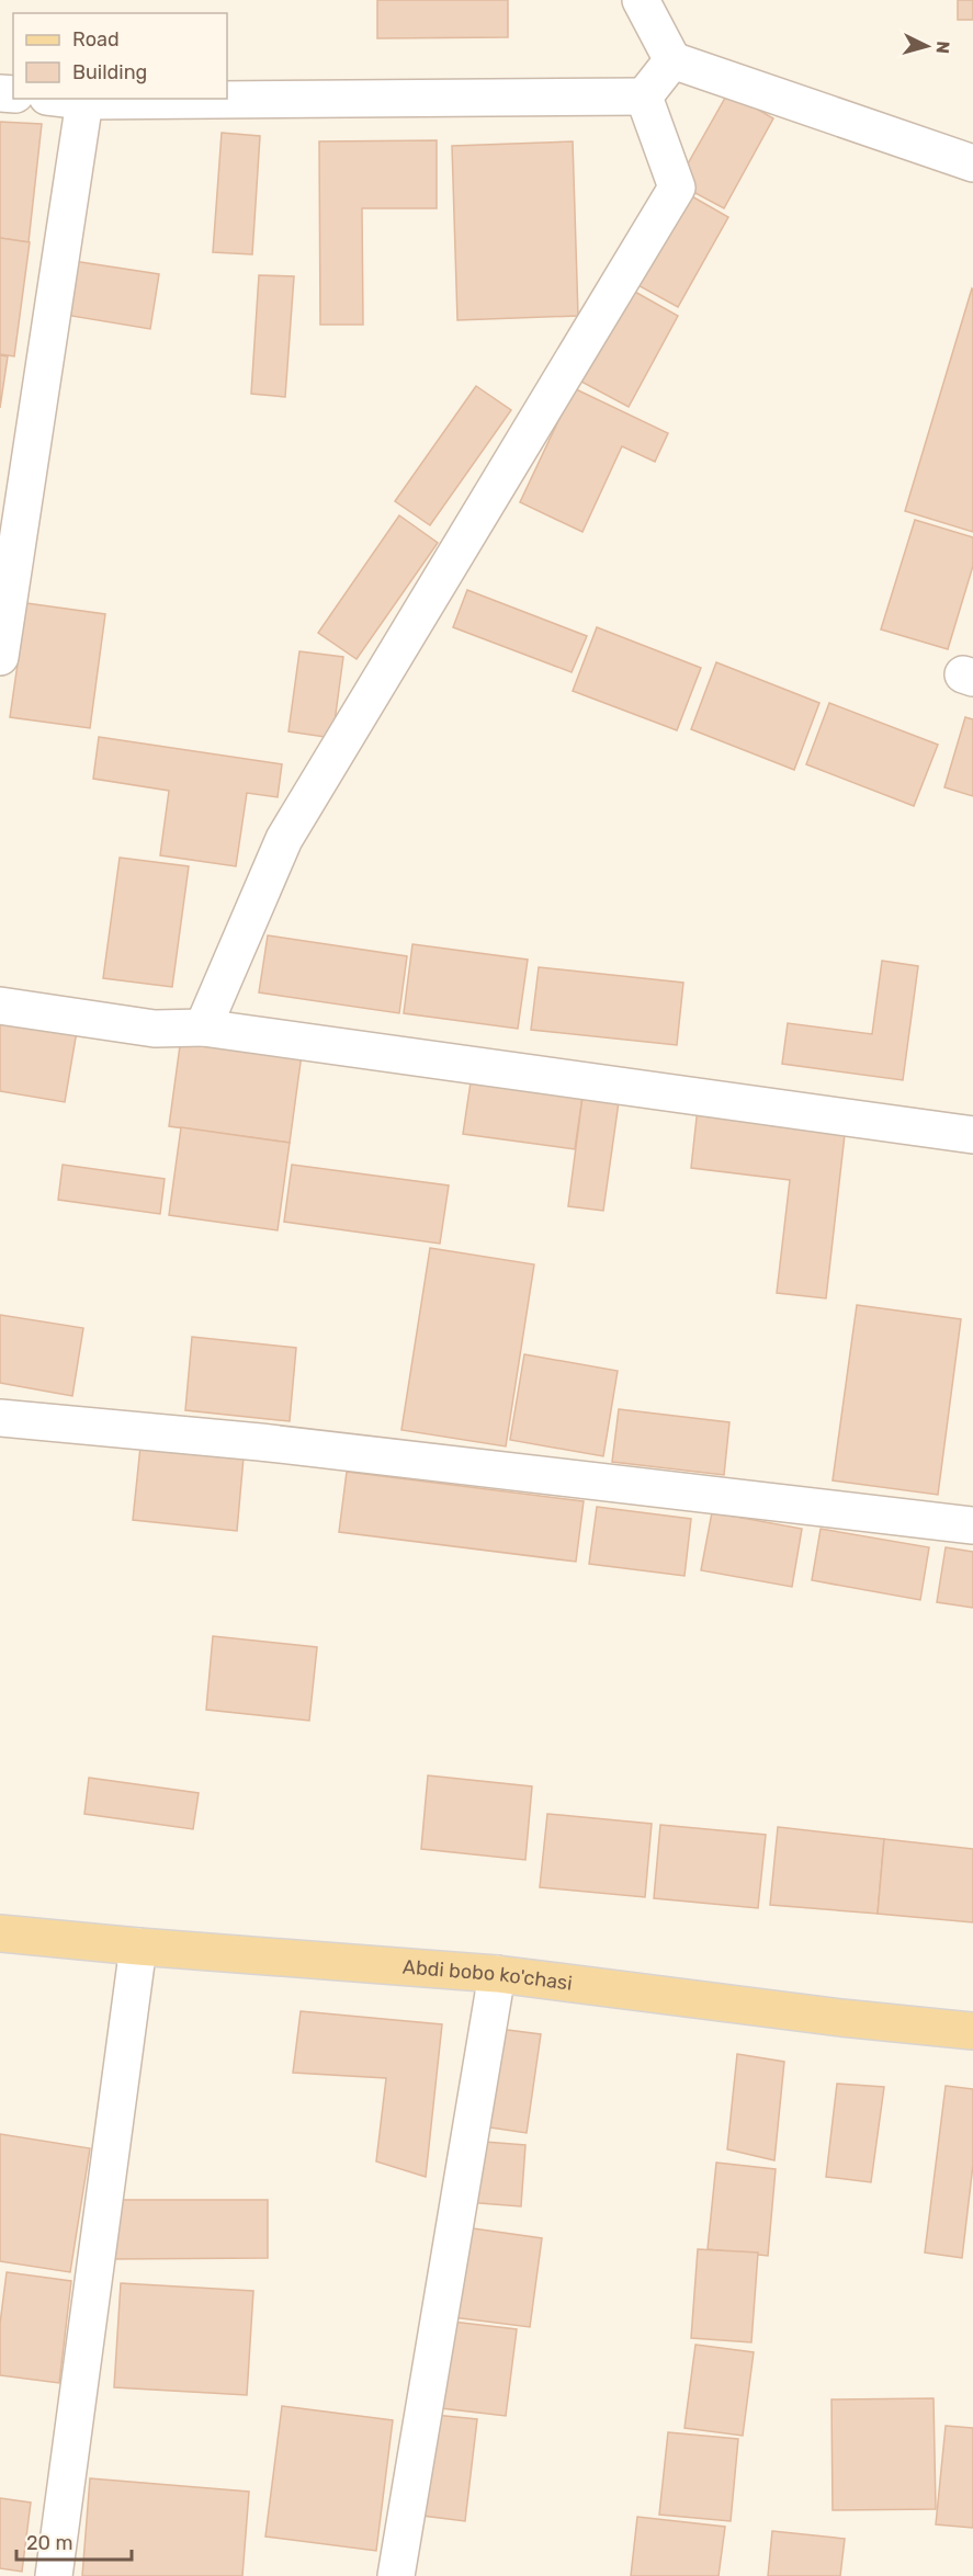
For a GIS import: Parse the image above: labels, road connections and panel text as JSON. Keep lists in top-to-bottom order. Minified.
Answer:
{"streets":{"main road":["Abdi bobo ko'chasi"]},"legend":["Road","Building"],"scale_bar":"20 m","north":"right"}
